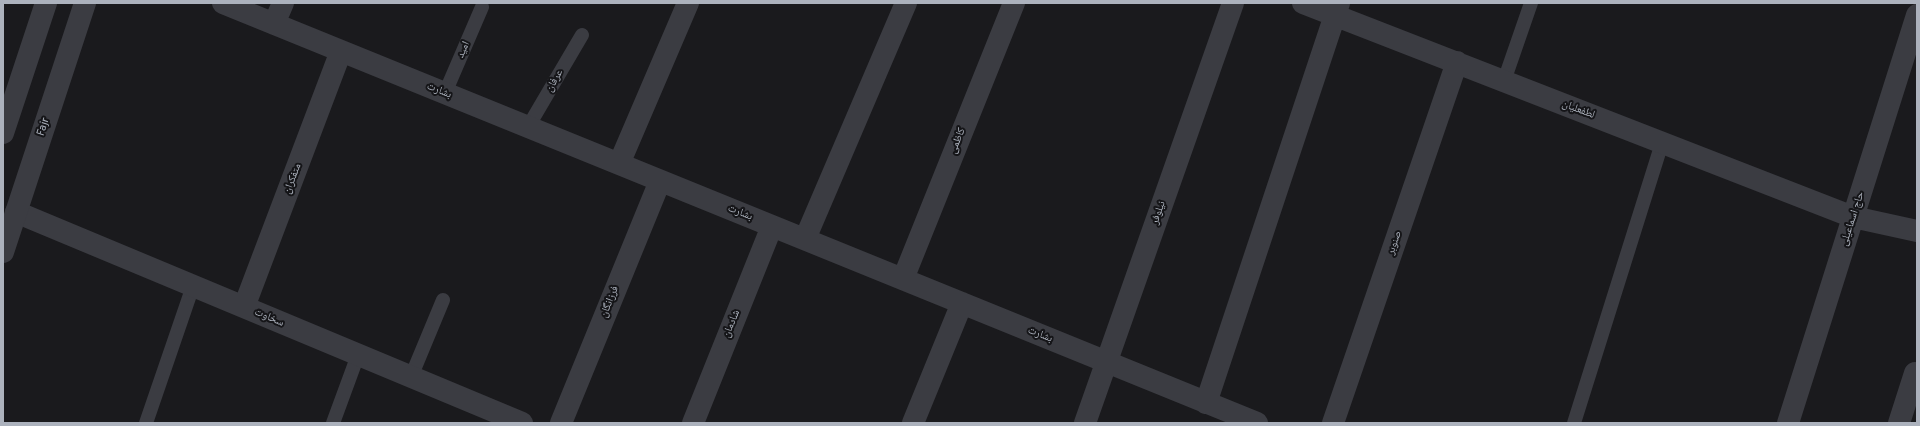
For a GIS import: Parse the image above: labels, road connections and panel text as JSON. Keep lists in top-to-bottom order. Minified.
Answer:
{"streets":{"street":["بشارت","لطفعلیان","Fajr","کاظمی","متفکران","نیلوفر","حاج اسماعیلی","صنوبر","فرزانگان","سخاوت","شادمان"],"lane":["امید","عرفان"]},"crossings":[["امید","بشارت"],["عرفان","بشارت"],["بشارت","کاظمی"],["بشارت","متفکران"],["بشارت","نیلوفر"],["بشارت","فرزانگان"],["بشارت","شادمان"],["لطفعلیان","حاج اسماعیلی"],["لطفعلیان","صنوبر"],["Fajr","سخاوت"],["متفکران","سخاوت"]]}
